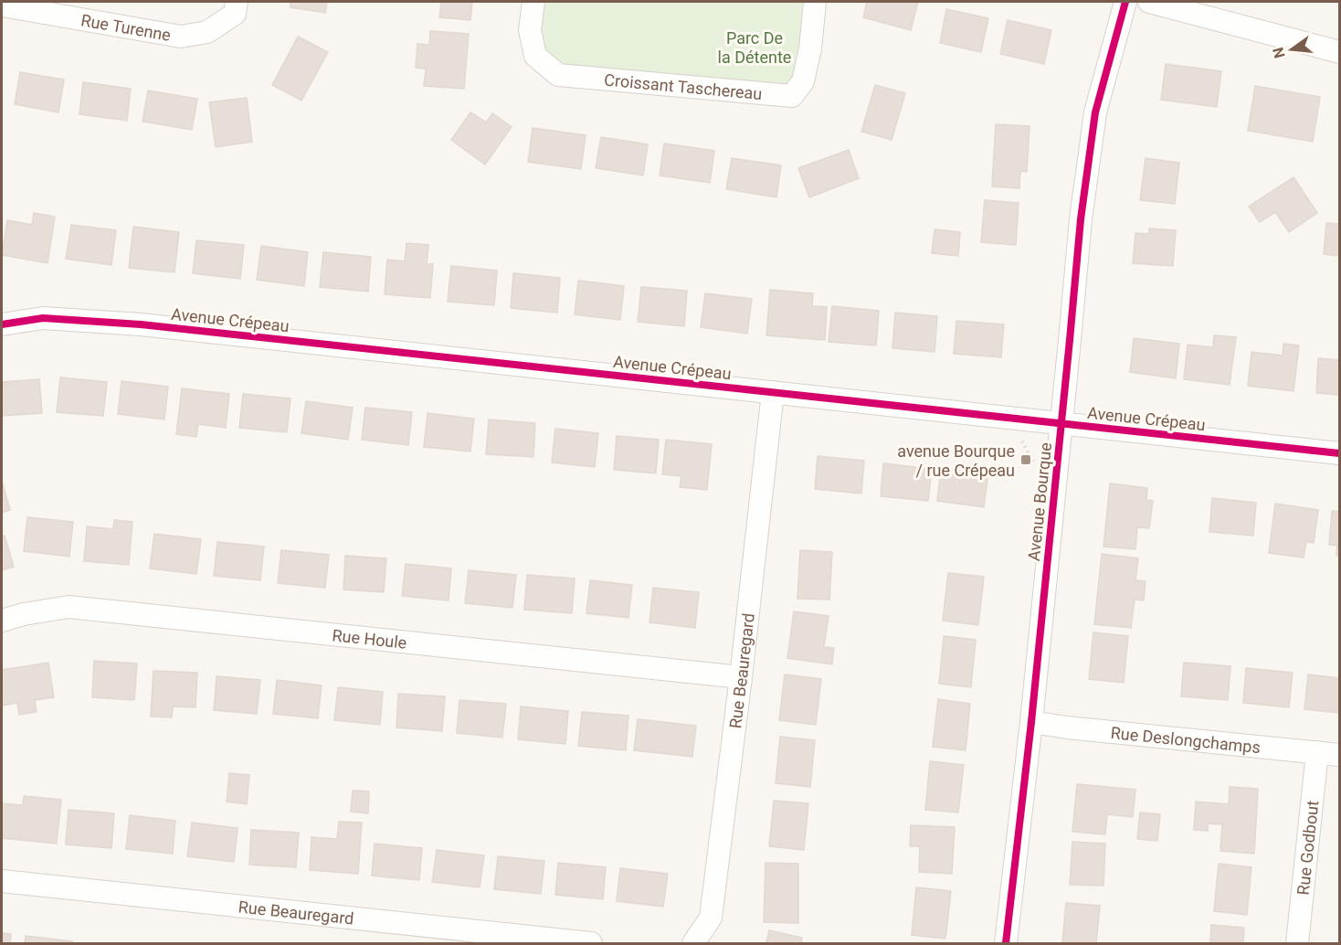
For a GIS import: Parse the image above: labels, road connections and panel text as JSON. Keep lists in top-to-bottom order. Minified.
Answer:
{"streets":{"street":["Rue Turenne","Croissant Taschereau","Avenue Crépeau","Avenue Bourque","Rue Houle","Rue Beauregard","Rue Deslongchamps","Rue Godbout"]},"crossings":[["Avenue Crépeau","Avenue Bourque"],["Avenue Crépeau","Rue Beauregard"],["Avenue Bourque","Rue Deslongchamps"],["Rue Houle","Rue Beauregard"],["Rue Deslongchamps","Rue Godbout"]],"parks":["Parc De la Détente"],"places":{"transit":["avenue Bourque / rue Crépeau"]},"north":"left"}
